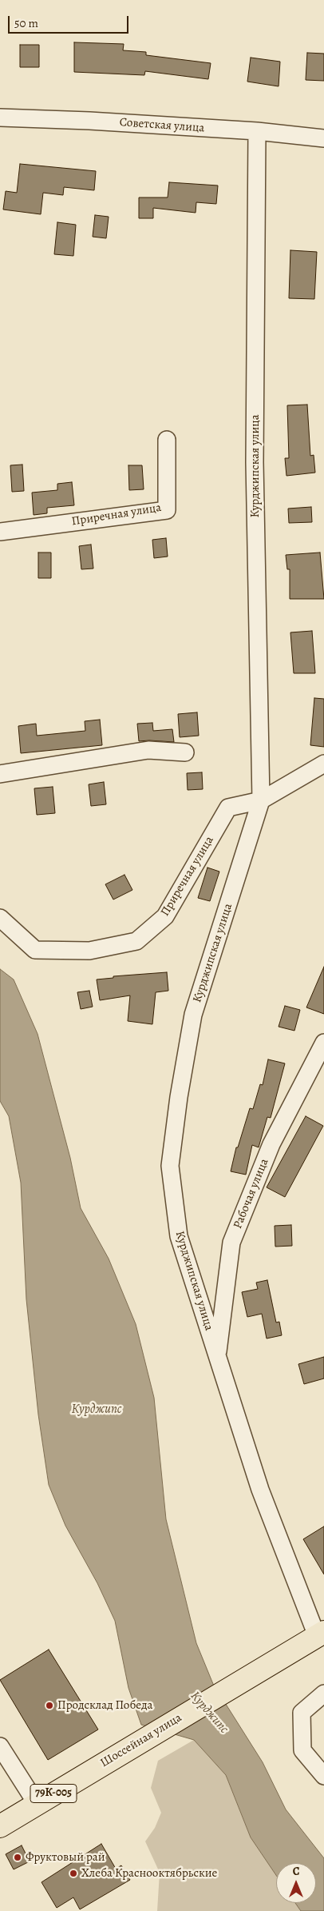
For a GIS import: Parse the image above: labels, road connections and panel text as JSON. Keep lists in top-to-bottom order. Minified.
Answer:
{"streets":{"main road":["Шоссейная улица","79К-005"],"street":["Советская улица","Курджипская улица","Приречная улица","Рабочая улица"]},"crossings":[["Советская улица","Курджипская улица"],["Курджипская улица","Приречная улица"],["Курджипская улица","Рабочая улица"],["Курджипская улица","Шоссейная улица"]],"water":["Курджипс"],"places":["Продсклад Победа","Фруктовый рай","Хлеба Краснооктябрьские"],"scale_bar":"50 m","north":"top"}
